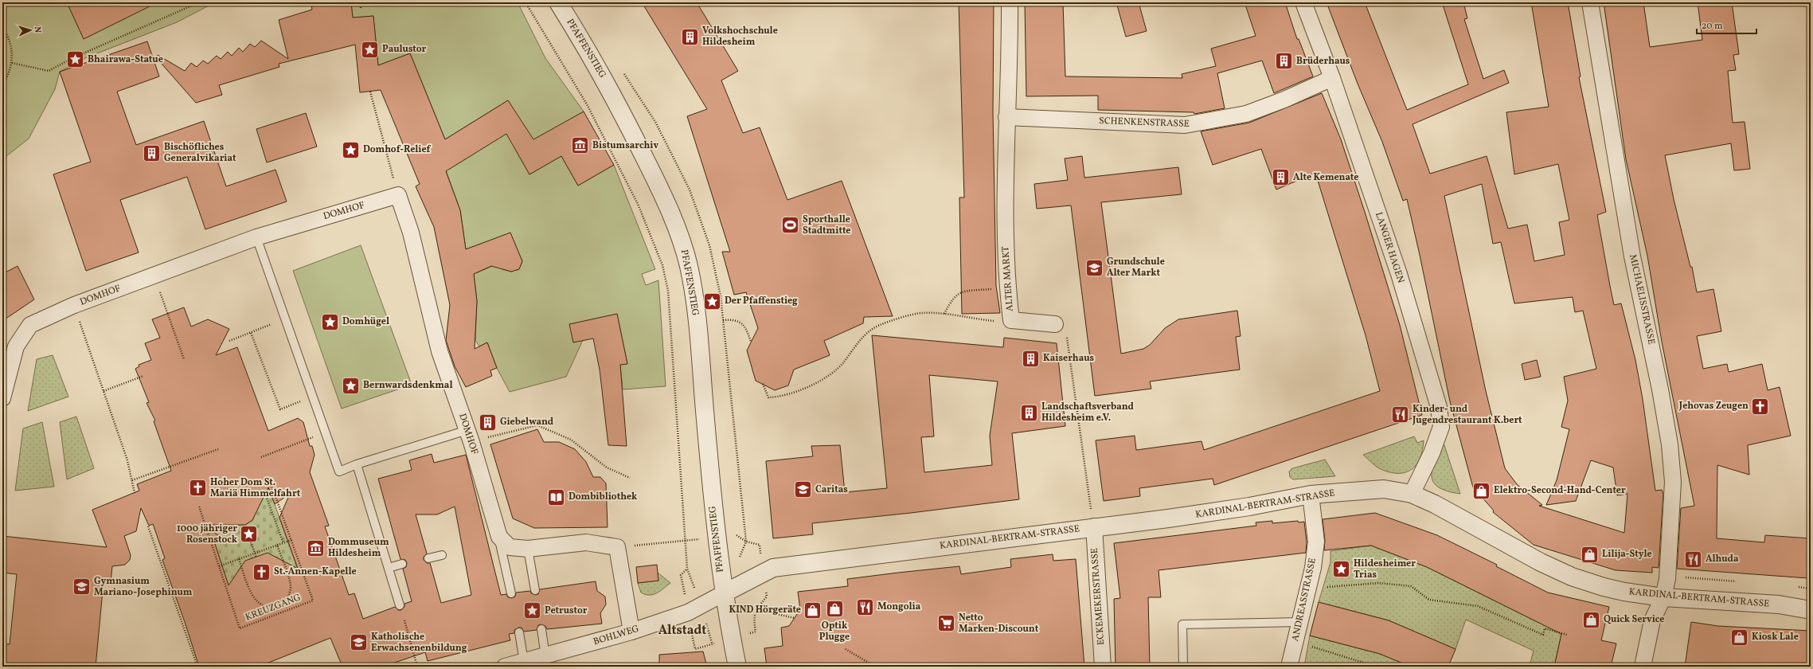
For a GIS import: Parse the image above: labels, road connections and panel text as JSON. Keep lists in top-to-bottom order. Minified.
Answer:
{"streets":{"street":["PFAFFENSTIEG","SCHENKENSTRASSE","DOMHOF","LANGER HAGEN","ALTER MARKT","MICHAELISSTRASSE","KARDINAL-BERTRAM-STRASSE","ECKEMEKERSTRASSE","ANDREASSTRASSE","BOHLWEG"],"path":["KREUZGANG"]},"crossings":[["PFAFFENSTIEG","KARDINAL-BERTRAM-STRASSE"],["PFAFFENSTIEG","BOHLWEG"],["SCHENKENSTRASSE","LANGER HAGEN"],["SCHENKENSTRASSE","ALTER MARKT"],["LANGER HAGEN","KARDINAL-BERTRAM-STRASSE"],["MICHAELISSTRASSE","KARDINAL-BERTRAM-STRASSE"],["KARDINAL-BERTRAM-STRASSE","ECKEMEKERSTRASSE"],["KARDINAL-BERTRAM-STRASSE","ANDREASSTRASSE"],["KARDINAL-BERTRAM-STRASSE","BOHLWEG"]],"districts":["Altstadt"],"places":{"building":["Volkshochschule Hildesheim","Brüderhaus","Bischöfliches Generalvikariat","Alte Kemenate","Kaiserhaus","Landschaftsverband Hildesheim e.V.","Giebelwand"],"place":["Paulustor","Bhairawa-Statue","Domhof-Relief","Der Pfaffenstieg","Domhügel","Bernwardsdenkmal","1000 jähriger Rosenstock","Hildesheimer Trias","Petrustor"],"museum":["Bistumsarchiv","Dommuseum Hildesheim"],"sports":["Sporthalle Stadtmitte"],"school or university":["Grundschule Alter Markt","Caritas","Gymnasium Mariano-Josephinum","Katholische Erwachsenenbildung"],"church":["Jehovas Zeugen","Hoher Dom St. Mariä Himmelfahrt","St.-Annen-Kapelle"],"restaurant":["Kinder- und Jugendrestaurant K.bert","Alhuda","Mongolia"],"shop":["Elektro-Second-Hand-Center","Lilija-Style","Optik Plugge","KIND Hörgeräte","Quick Service","Kiosk Lale"],"library":["Dombibliothek"],"supermarket":["Netto Marken-Discount"]},"scale_bar":"20 m","north":"right"}
